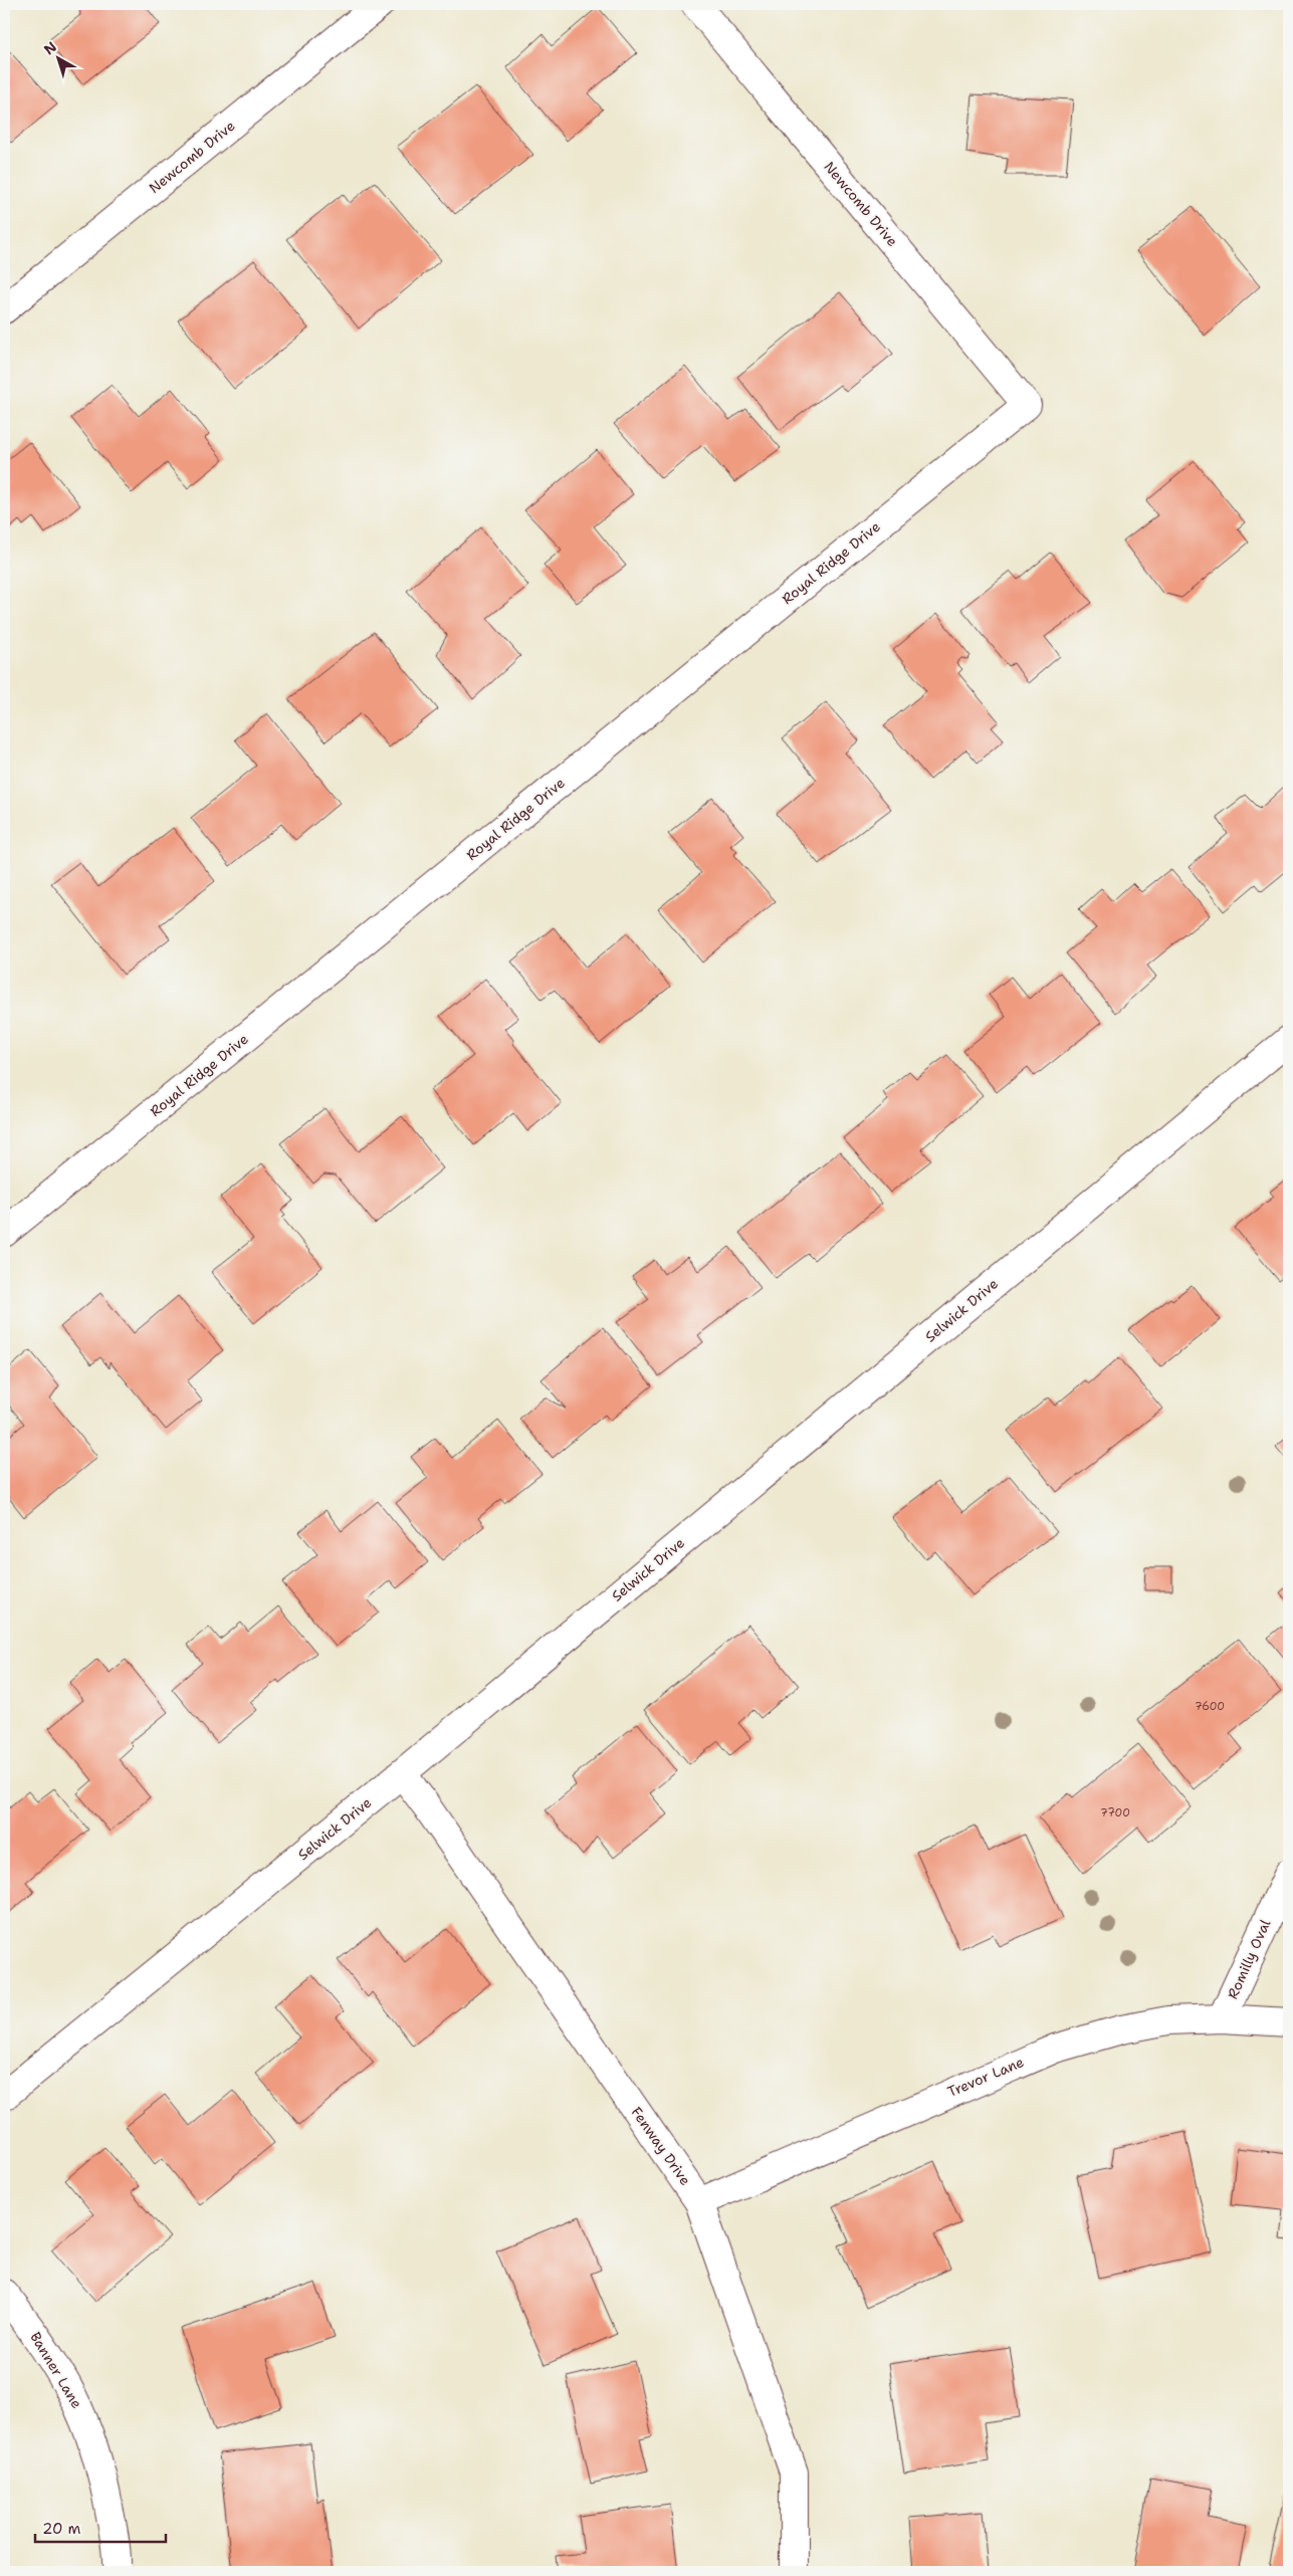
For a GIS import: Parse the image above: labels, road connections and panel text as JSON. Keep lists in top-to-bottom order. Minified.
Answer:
{"streets":{"street":["Newcomb Drive","Royal Ridge Drive","Selwick Drive","Romilly Oval","Trevor Lane","Fenway Drive","Banner Lane"]},"crossings":[["Newcomb Drive","Royal Ridge Drive"],["Selwick Drive","Fenway Drive"],["Romilly Oval","Trevor Lane"],["Trevor Lane","Fenway Drive"]],"house_numbers":["7600","7700"],"scale_bar":"20 m","north":"top left"}
